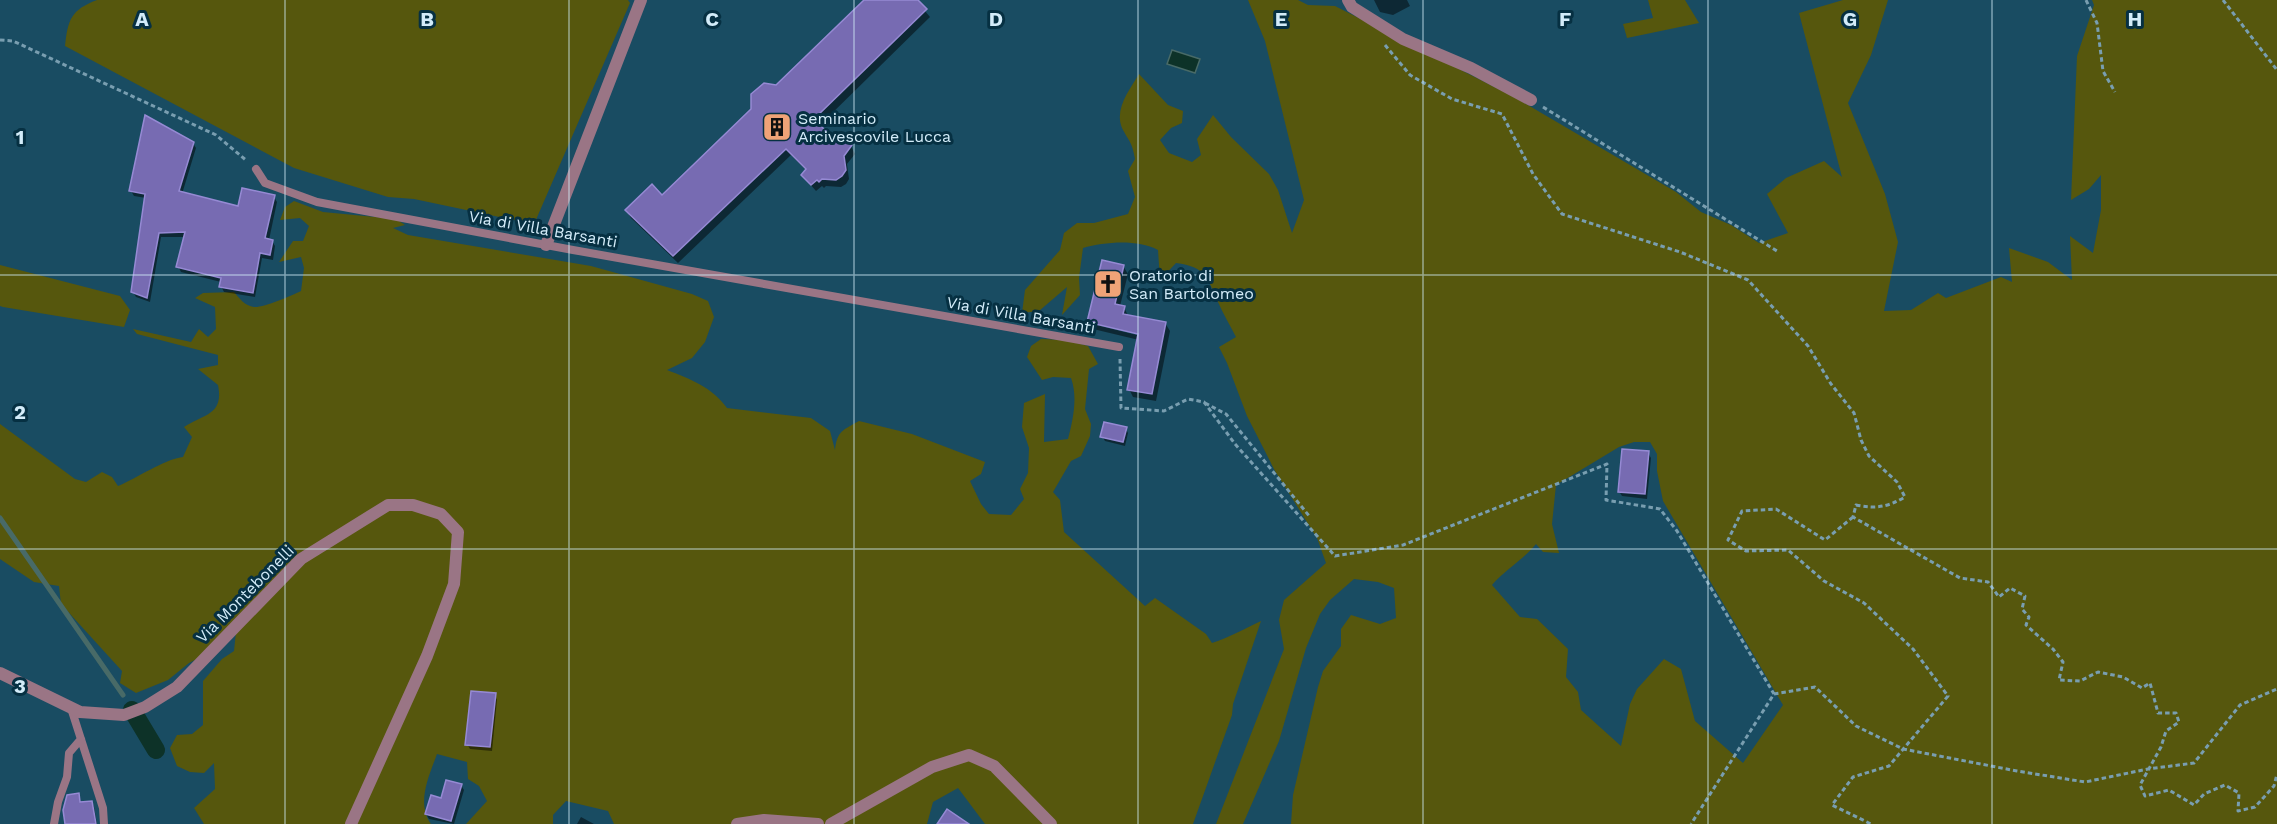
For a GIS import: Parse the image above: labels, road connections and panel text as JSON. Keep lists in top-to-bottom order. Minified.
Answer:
{"streets":{"street":["Via Montebonelli"],"lane":["Via di Villa Barsanti"]},"places":{"building":["Seminario Arcivescovile Lucca"],"church":["Oratorio di San Bartolomeo"]},"grid":{"columns":["A","B","C","D","E","F","G","H"],"rows":["1","2","3"]}}
